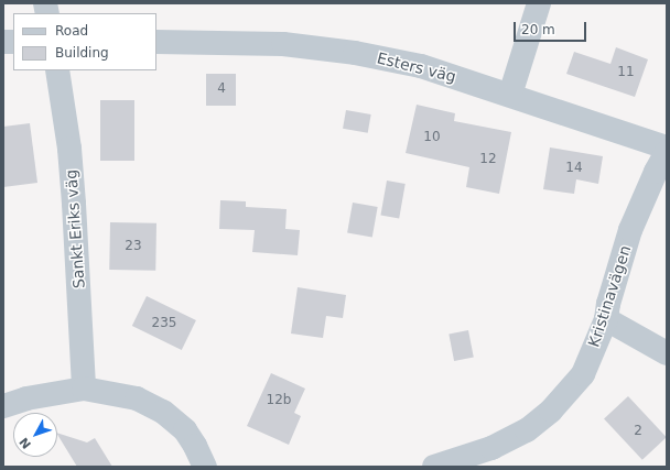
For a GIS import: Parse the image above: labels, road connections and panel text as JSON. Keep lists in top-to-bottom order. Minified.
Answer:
{"streets":{"street":["Esters väg","Sankt Eriks väg","Kristinavägen"]},"house_numbers":["11","4","10","12","14","23","235","12b","2"],"legend":["Road","Building"],"scale_bar":"20 m","north":"bottom left"}
